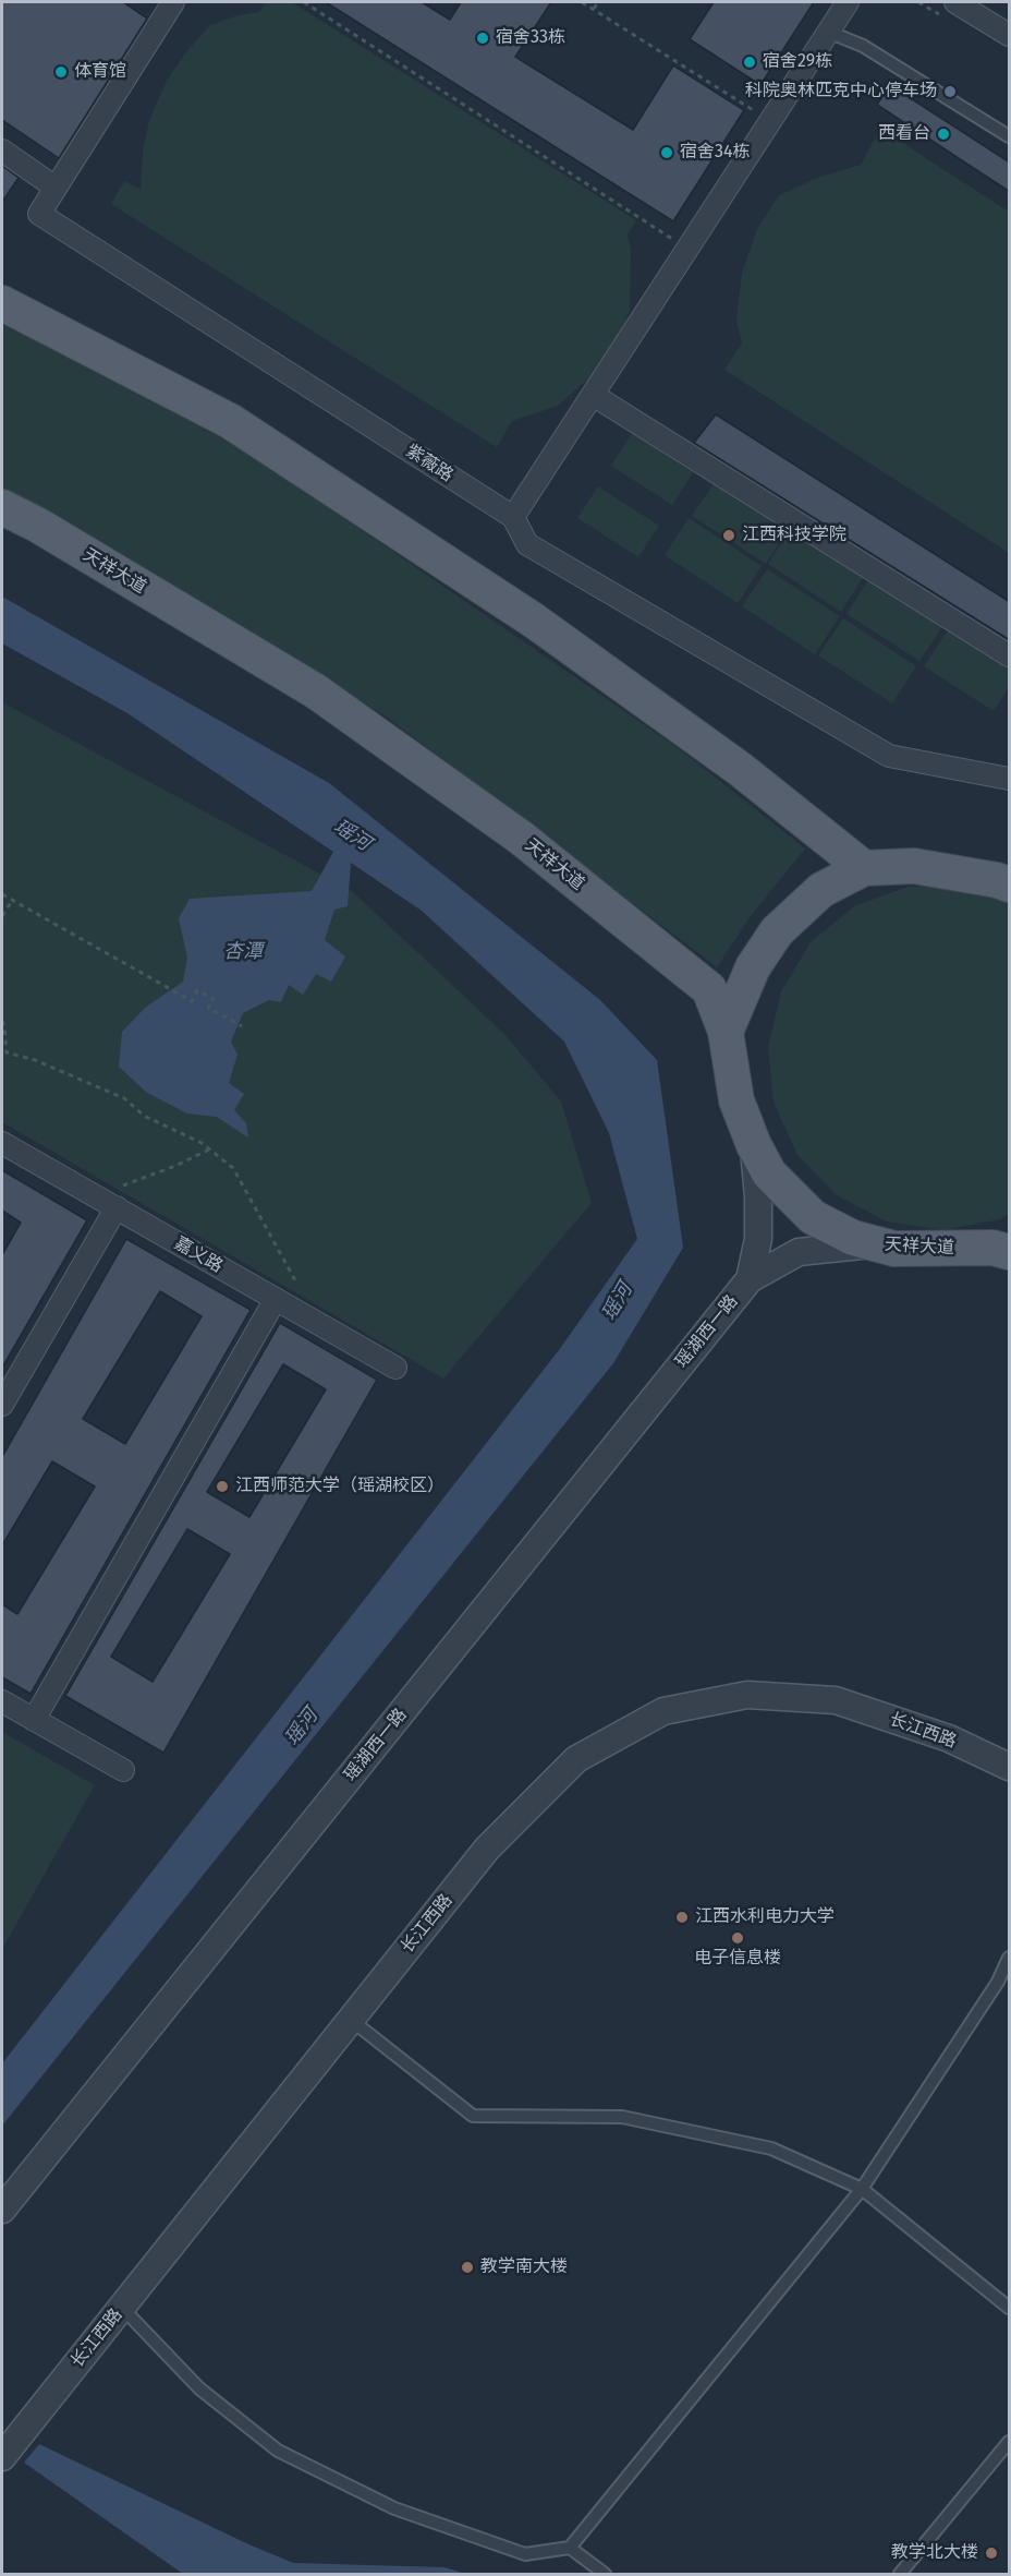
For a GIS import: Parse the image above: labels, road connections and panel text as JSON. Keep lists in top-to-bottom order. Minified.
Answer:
{"streets":{"main road":["天祥大道"],"street":["紫薇路","嘉义路","瑶湖西一路","长江西路"]},"water":["瑶河","杏潭"],"places":["宿舍33栋","宿舍29栋","体育馆","科院奥林匹克中心停车场","西看台","宿舍34栋","江西科技学院","江西师范大学（瑶湖校区）","江西水利电力大学","电子信息楼","教学南大楼","教学北大楼"]}
